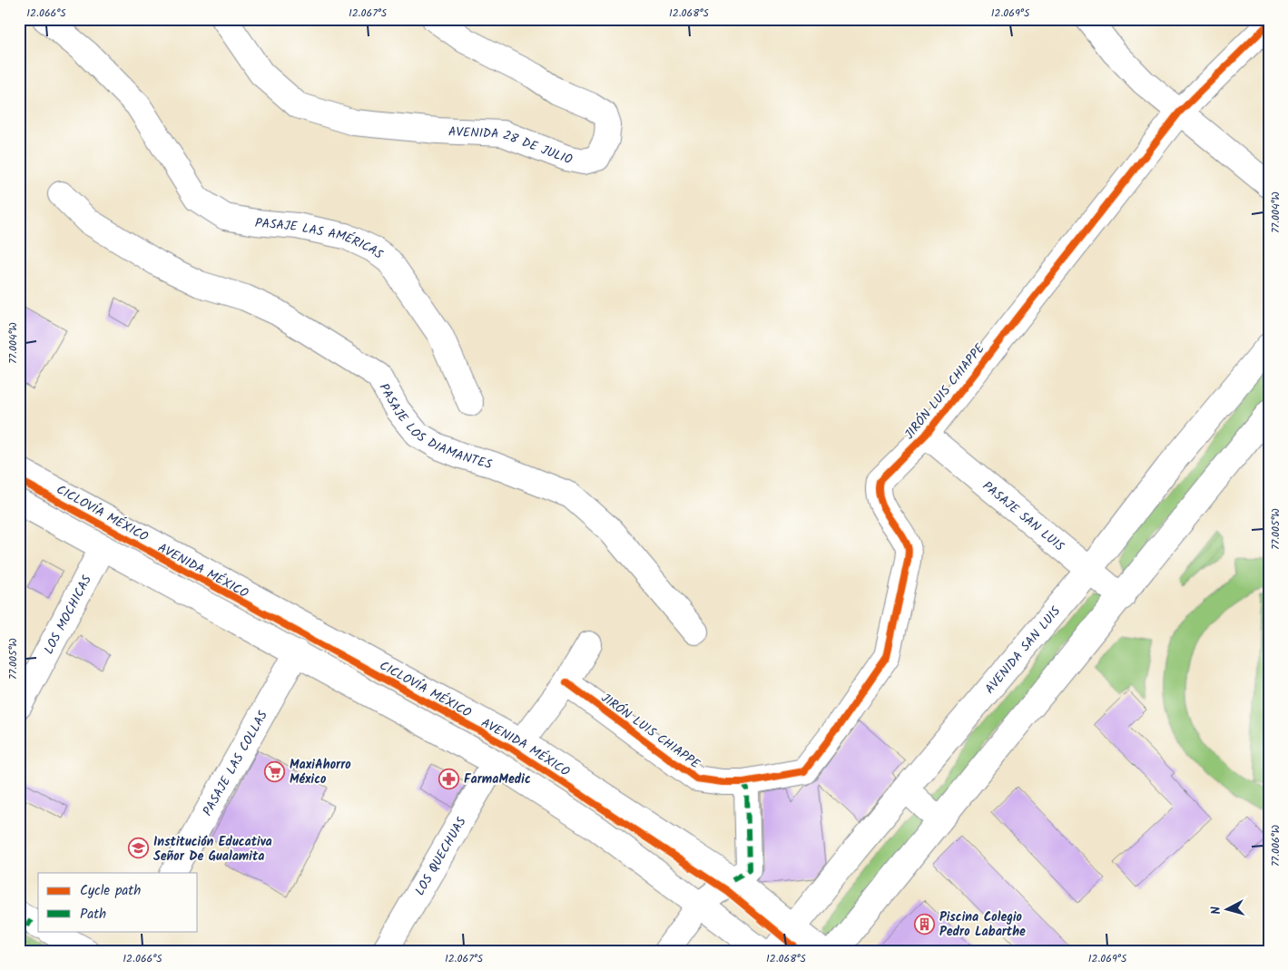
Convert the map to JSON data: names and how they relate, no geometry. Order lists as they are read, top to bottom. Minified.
{"streets":{"street":["AVENIDA 28 DE JULIO","PASAJE LAS AMÉRICAS","JIRÓN LUIS CHIAPPE","PASAJE LOS DIAMANTES","PASAJE SAN LUIS","AVENIDA MÉXICO","LOS MOCHICAS","AVENIDA SAN LUIS","PASAJE LAS COLLAS","LOS QUECHUAS"],"cycle path":["CICLOVÍA MÉXICO"]},"crossings":[["JIRÓN LUIS CHIAPPE","PASAJE SAN LUIS"],["PASAJE SAN LUIS","AVENIDA SAN LUIS"],["AVENIDA MÉXICO","AVENIDA SAN LUIS"]],"places":{"supermarket":["MaxiAhorro México"],"pharmacy":["FarmaMedic"],"school or university":["Institución Educativa Señor De Gualamita"],"building":["Piscina Colegio Pedro Labarthe"]},"legend":["Cycle path","Path"],"north":"left","coordinates":["12.066°S","12.067°S","12.068°S","12.069°S","77.004°W","77.005°W","77.006°W"]}
